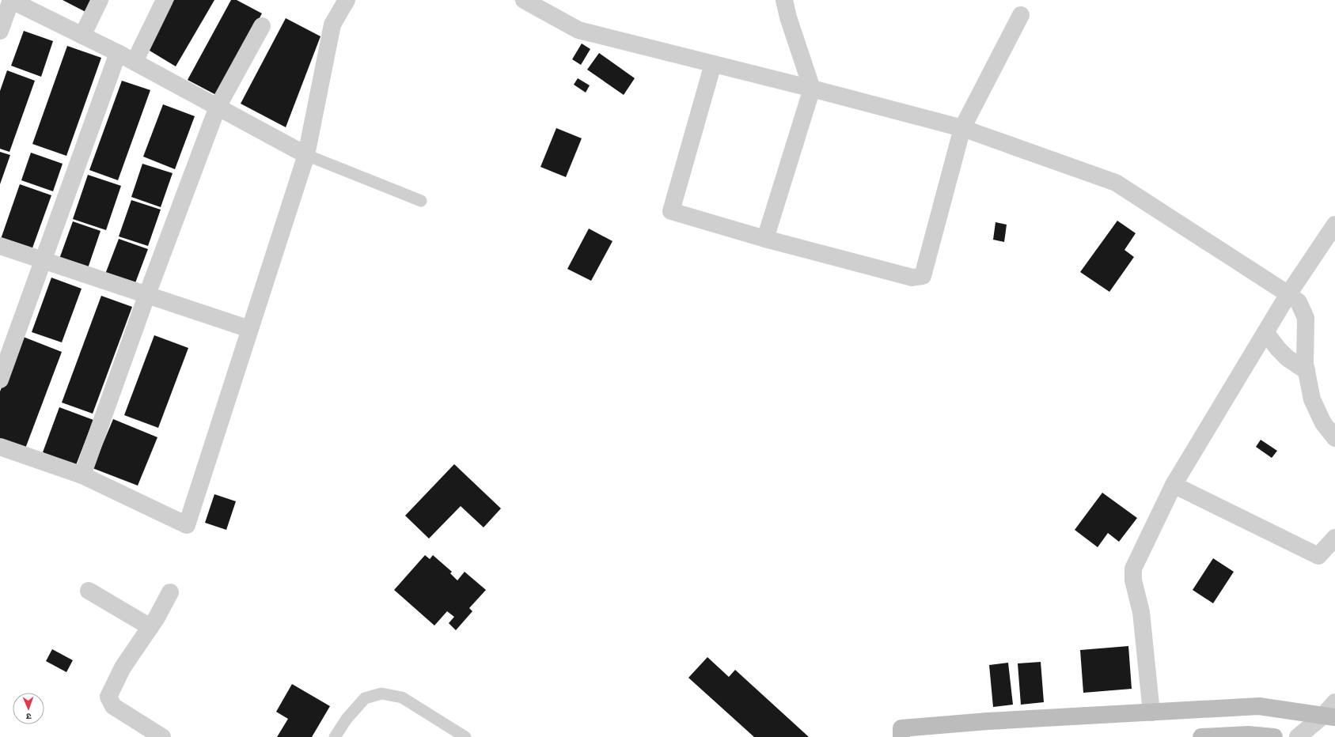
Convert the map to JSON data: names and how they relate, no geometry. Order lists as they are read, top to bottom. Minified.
{"north":"bottom"}
